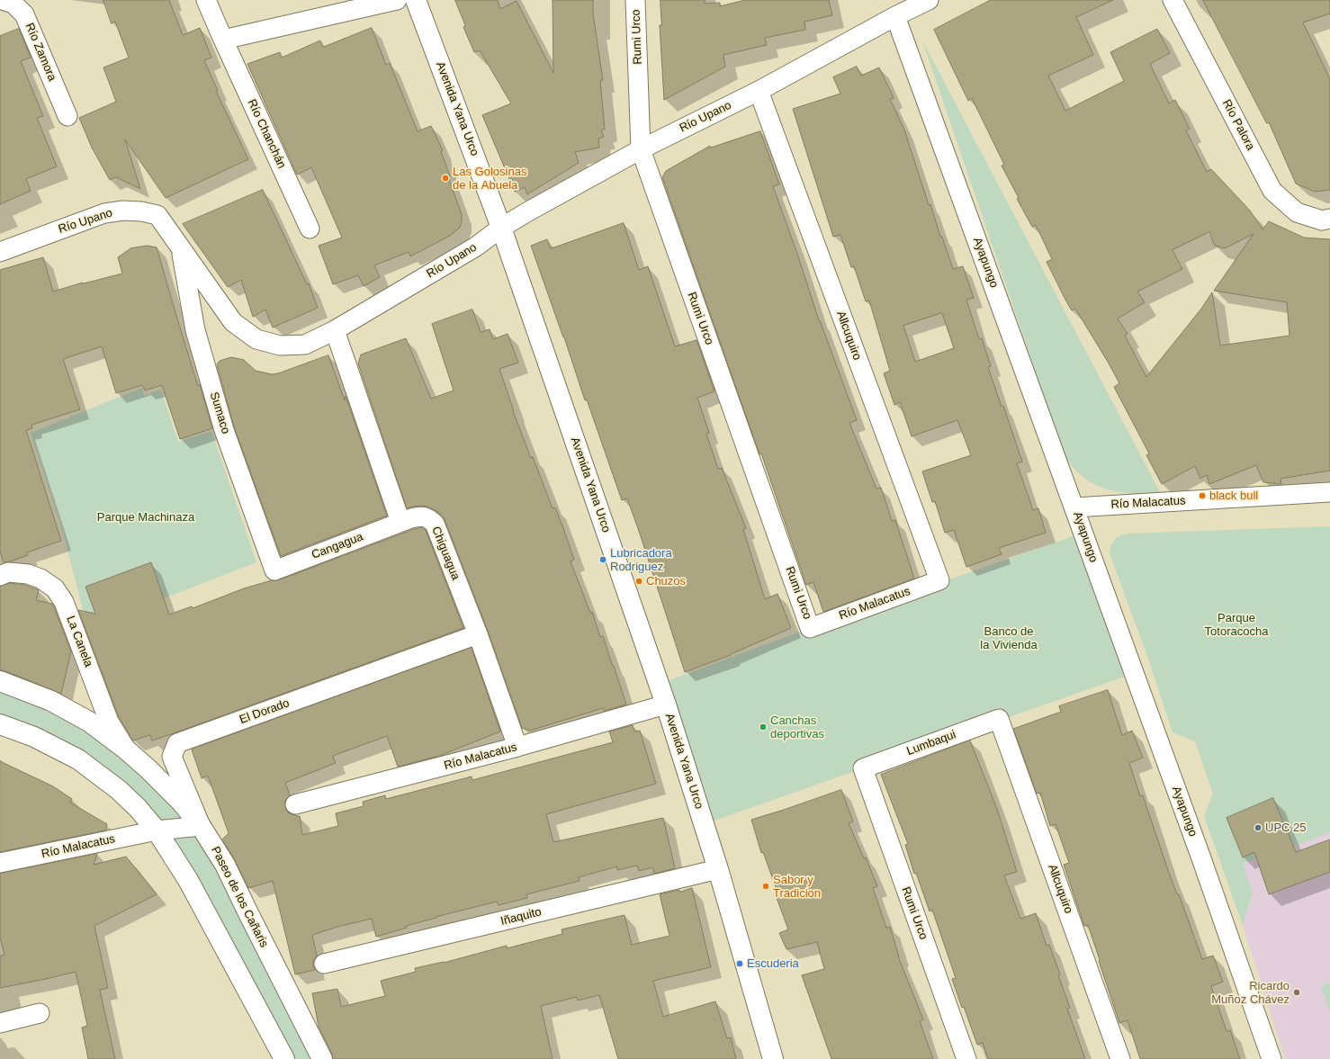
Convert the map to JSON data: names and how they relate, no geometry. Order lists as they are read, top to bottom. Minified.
{"streets":{"street":["Rumi Urco","Río Zamora","Avenida Yana Urco","Río Upano","Río Palora","Río Chanchán","Ayapungo","Allcuquiro","Sumaco","Río Malacatus","Cangagua","Chiguagua","La Canela","El Dorado","Lumbaqui","Paseo de los Cañaris","Iñaquito"]},"crossings":[["Rumi Urco","Río Upano"],["Rumi Urco","Río Malacatus"],["Rumi Urco","Lumbaqui"],["Avenida Yana Urco","Río Upano"],["Avenida Yana Urco","Río Malacatus"],["Avenida Yana Urco","Iñaquito"],["Río Upano","Ayapungo"],["Río Upano","Allcuquiro"],["Río Upano","Sumaco"],["Ayapungo","Río Malacatus"],["Allcuquiro","Río Malacatus"],["Allcuquiro","Lumbaqui"],["Sumaco","Cangagua"],["Río Malacatus","Chiguagua"],["Cangagua","Chiguagua"],["Chiguagua","El Dorado"],["La Canela","Paseo de los Cañaris"],["El Dorado","Paseo de los Cañaris"]],"parks":["Parque Machinaza","Parque Totoracocha","Banco de la Vivienda"],"places":["Las Golosinas de la Abuela","black bull","Lubricadora Rodriguez","Chuzos","Canchas deportivas","UPC 25","Sabor y Tradicion","Escuderia","Ricardo Muñoz Chávez"]}
